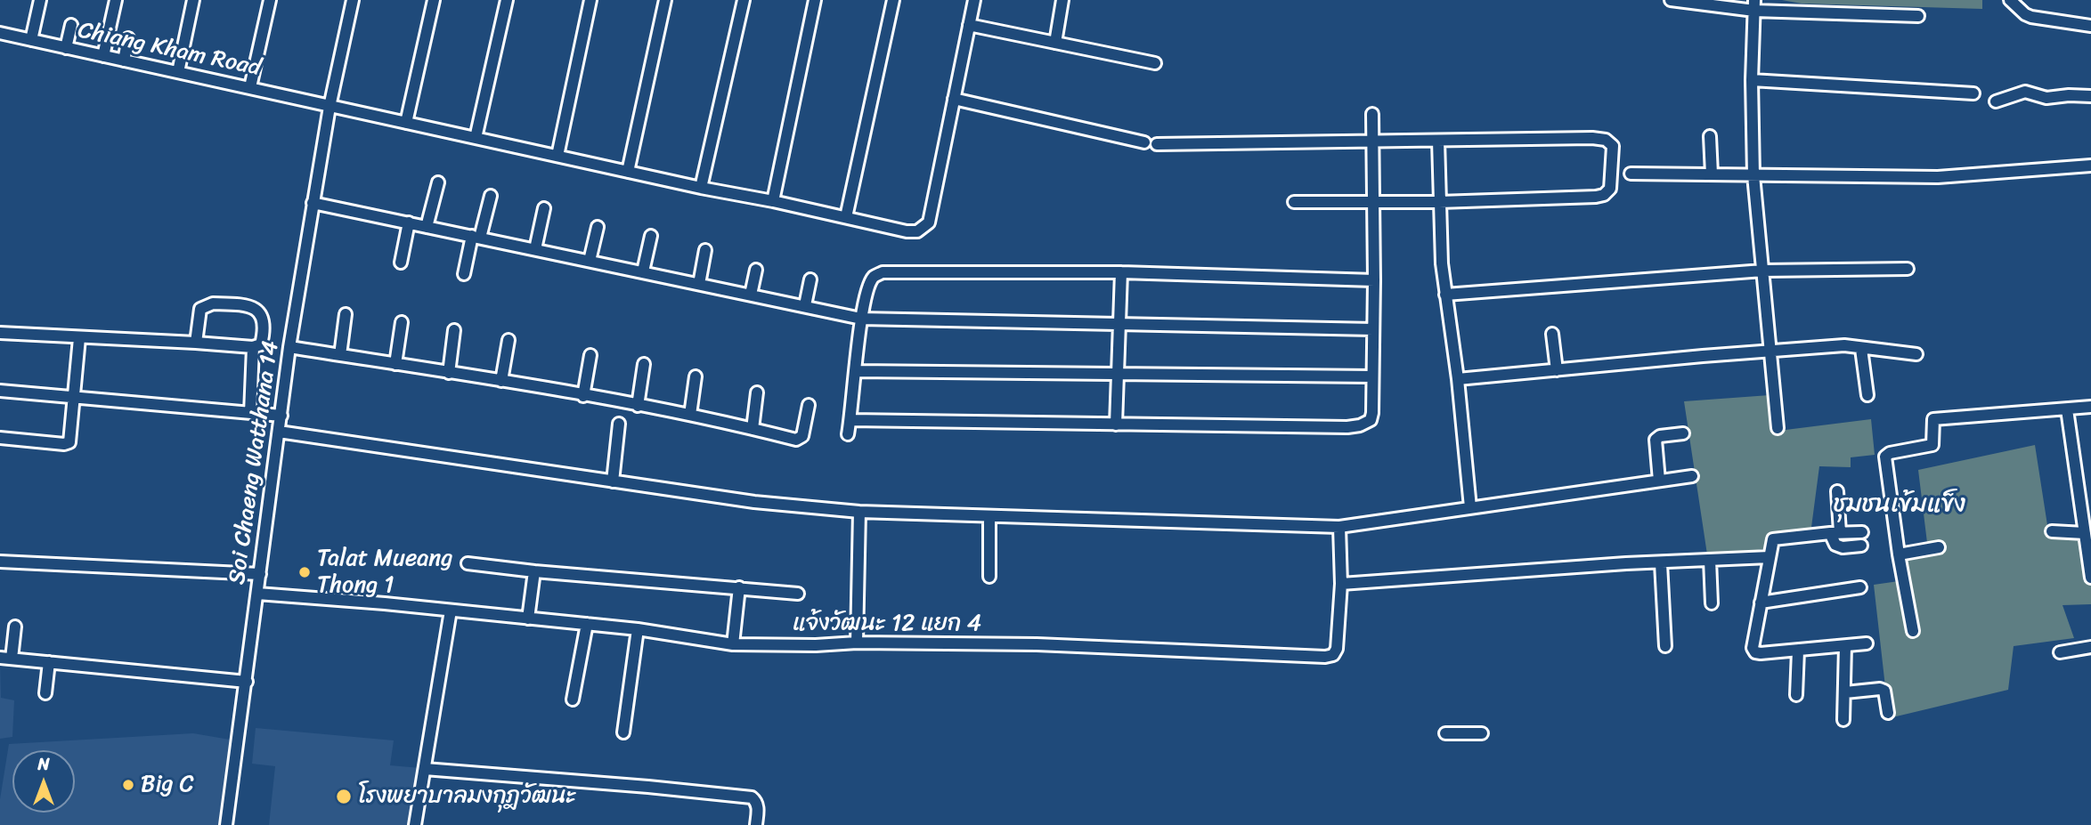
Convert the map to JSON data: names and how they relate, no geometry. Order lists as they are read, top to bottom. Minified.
{"streets":{"street":["Chiang Kham Road","Soi Chaeng Watthana 14","แจ้งวัฒนะ 12 แยก 4"]},"crossings":[["Chiang Kham Road","Soi Chaeng Watthana 14"],["Soi Chaeng Watthana 14","แจ้งวัฒนะ 12 แยก 4"]],"districts":["ชุมชนเข้มแข็ง"],"places":["Talat Mueang Thong 1","Big C","โรงพยาบาลมงกุฎวัฒนะ"],"north":"top"}
